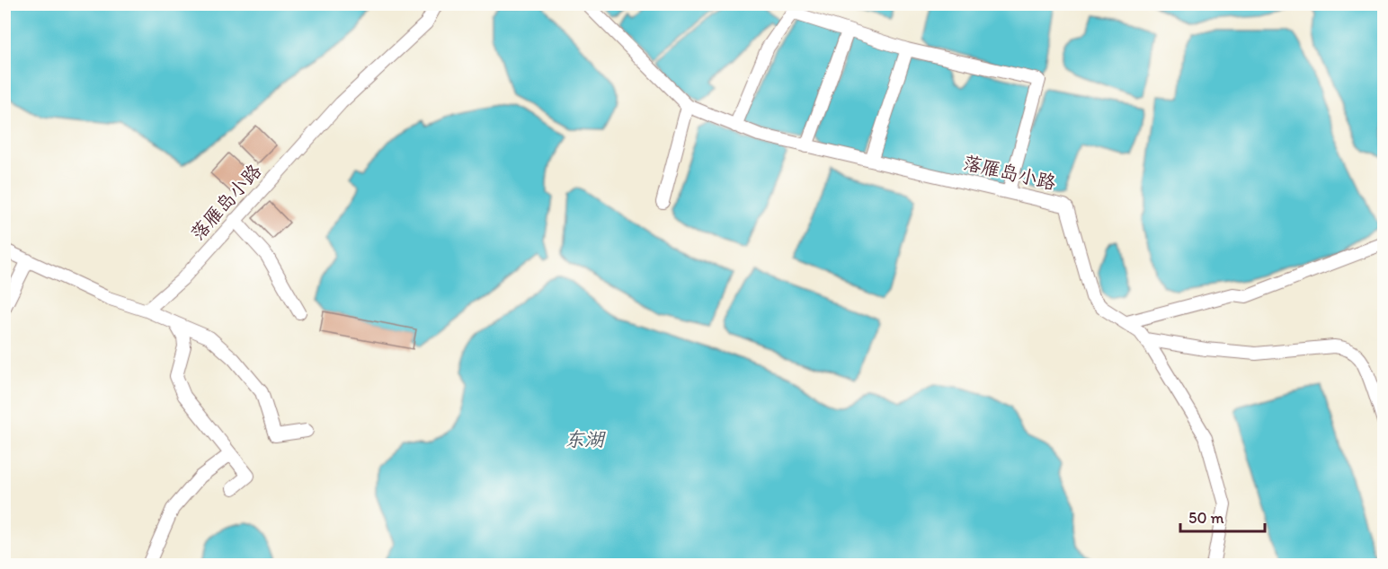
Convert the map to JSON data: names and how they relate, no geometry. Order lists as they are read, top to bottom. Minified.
{"streets":{"street":["落雁岛小路"]},"water":["东湖"],"scale_bar":"50 m"}
